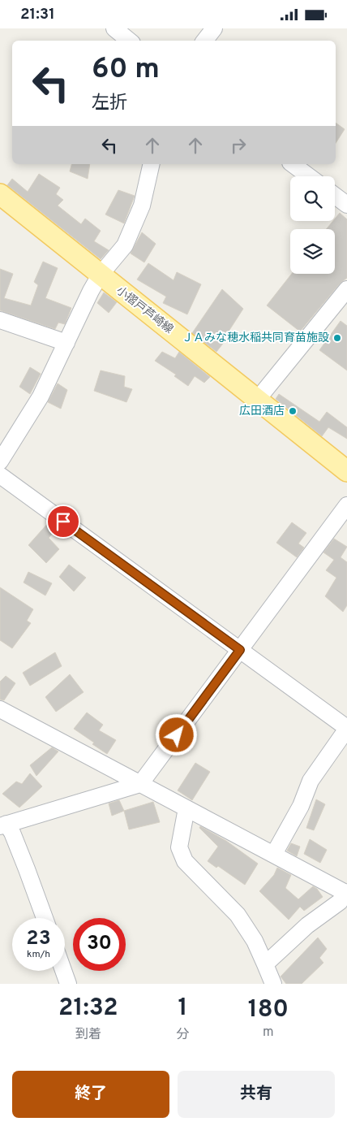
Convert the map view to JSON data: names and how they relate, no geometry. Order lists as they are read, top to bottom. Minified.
{"streets":{"main road":["小摺戸芦崎線"]},"places":["ＪＡみな穂水稲共同育苗施設","広田酒店"],"page":{"status":"21:31","turn":["60 m","左折"],"speed":"23 km/h","limit":"30","eta":["21:32","到着","1","分","180","m"],"buttons":["終了","共有"]}}
